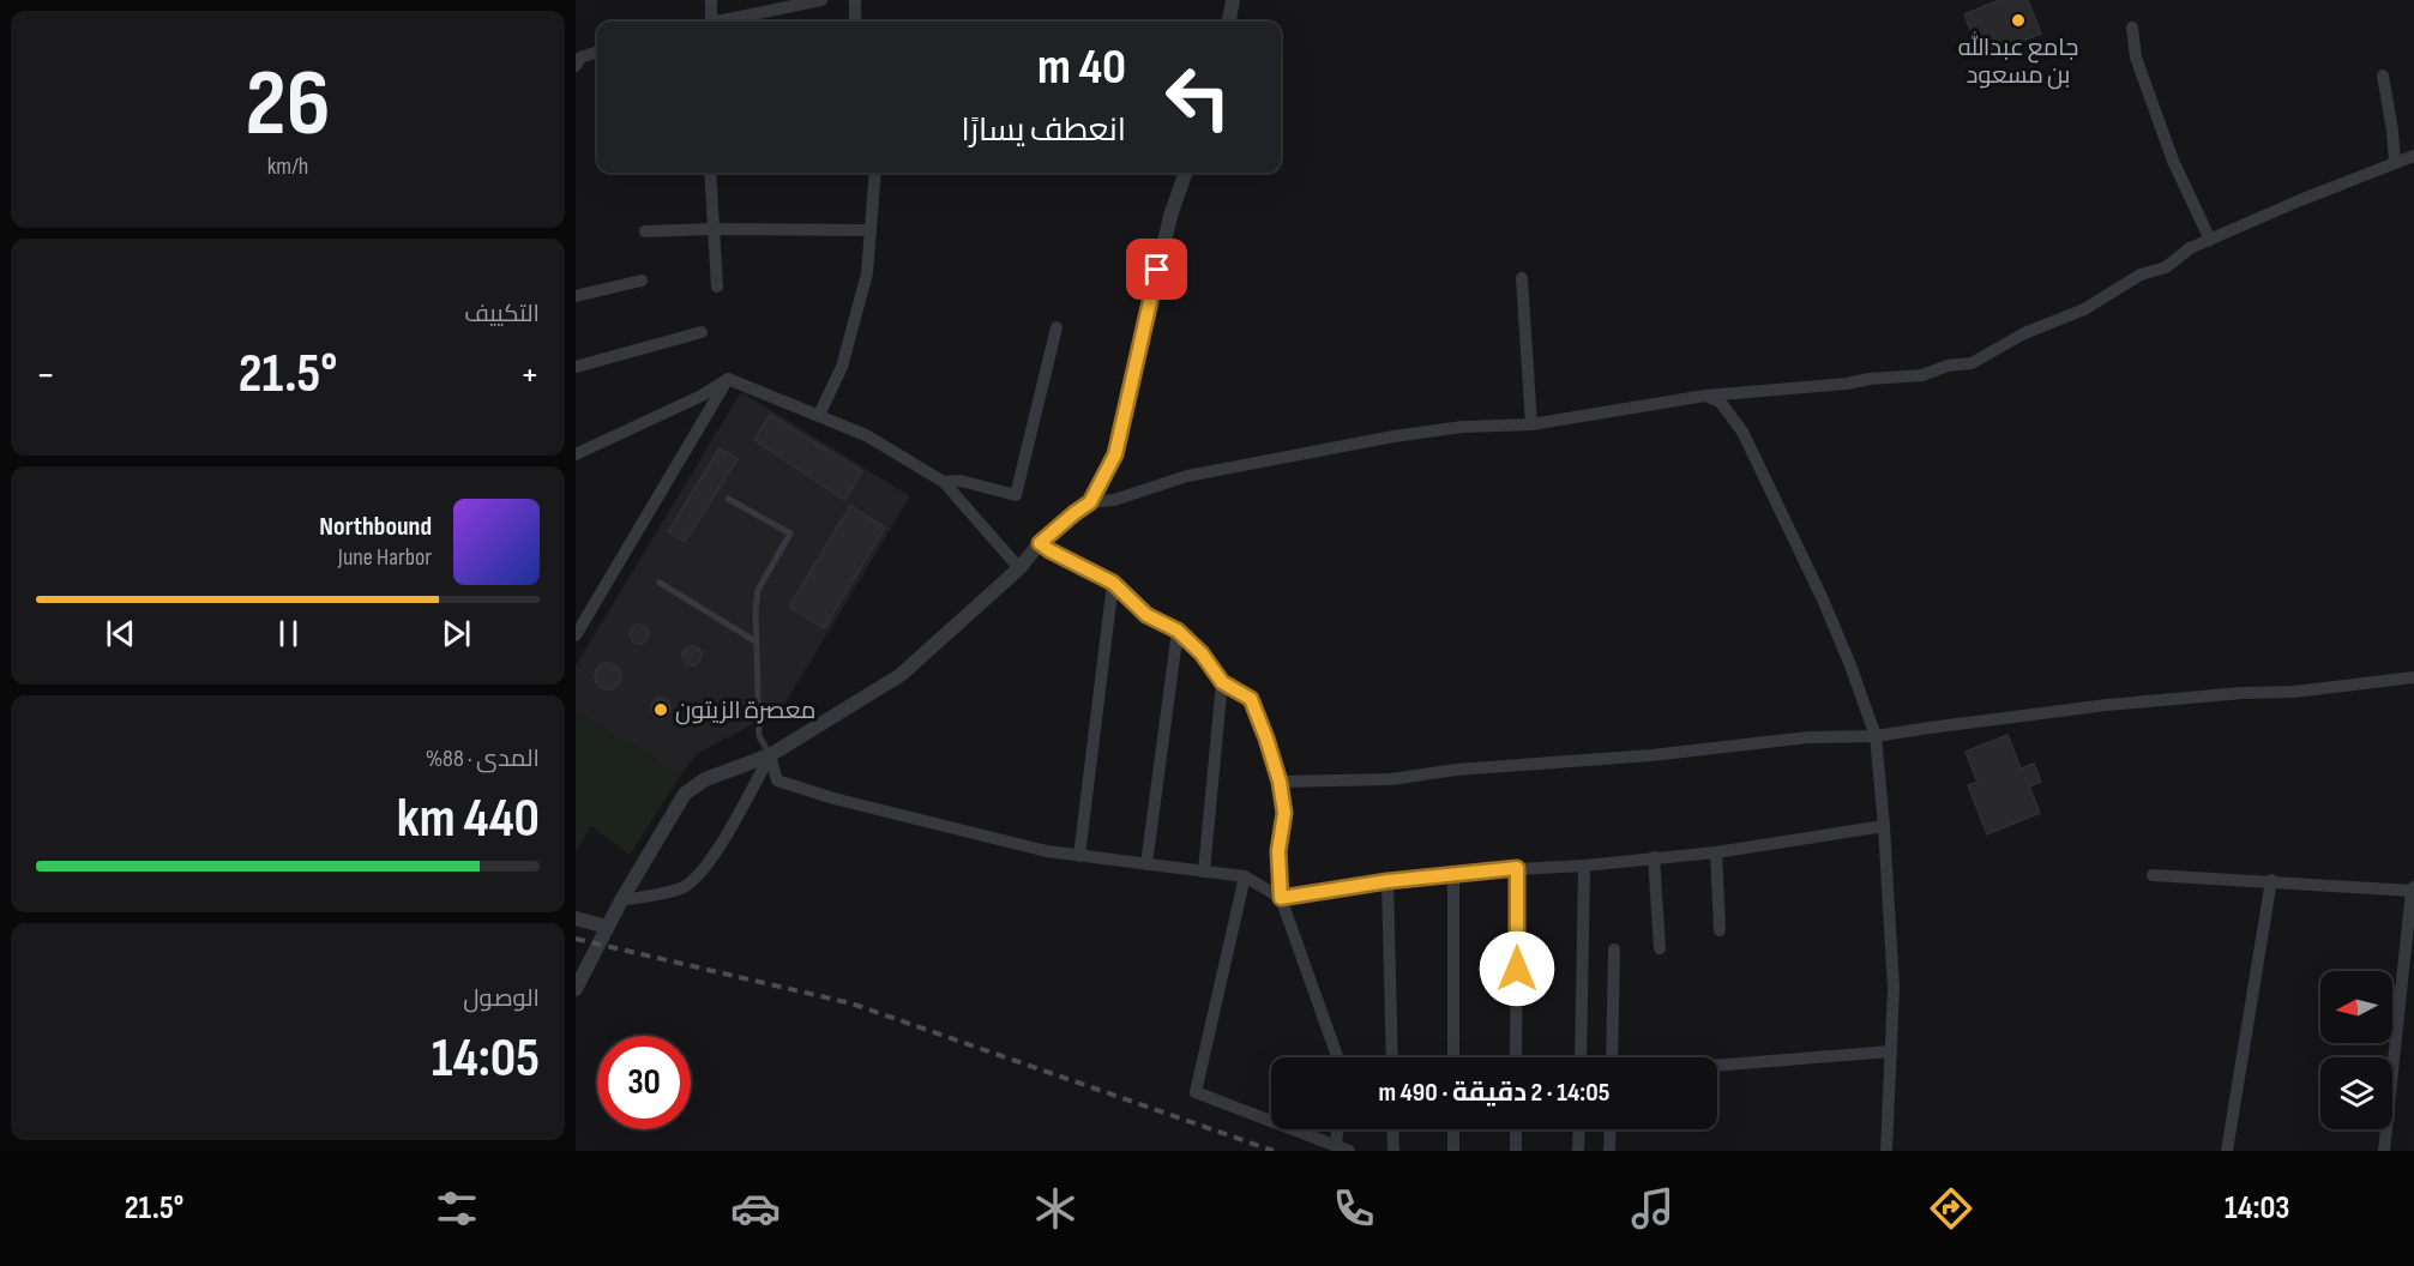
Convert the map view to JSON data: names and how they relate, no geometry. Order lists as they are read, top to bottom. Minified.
{"places":["جامع عبدالله بن مسعود","معصرة الزيتون"],"north":"left","page":{"tile":[["26","km/h"],"التكييف",["المدى · 88%","440 km"],["الوصول","14:05"]],"turn":["40 m","انعطف يسارًا"],"heat":["−","21.5°","+"],"song":["Northbound","June Harbor"],"limit":"30","trip":"14:05 · 2 دقيقة · 490 m","tabs":["14:03","21.5°"]}}
